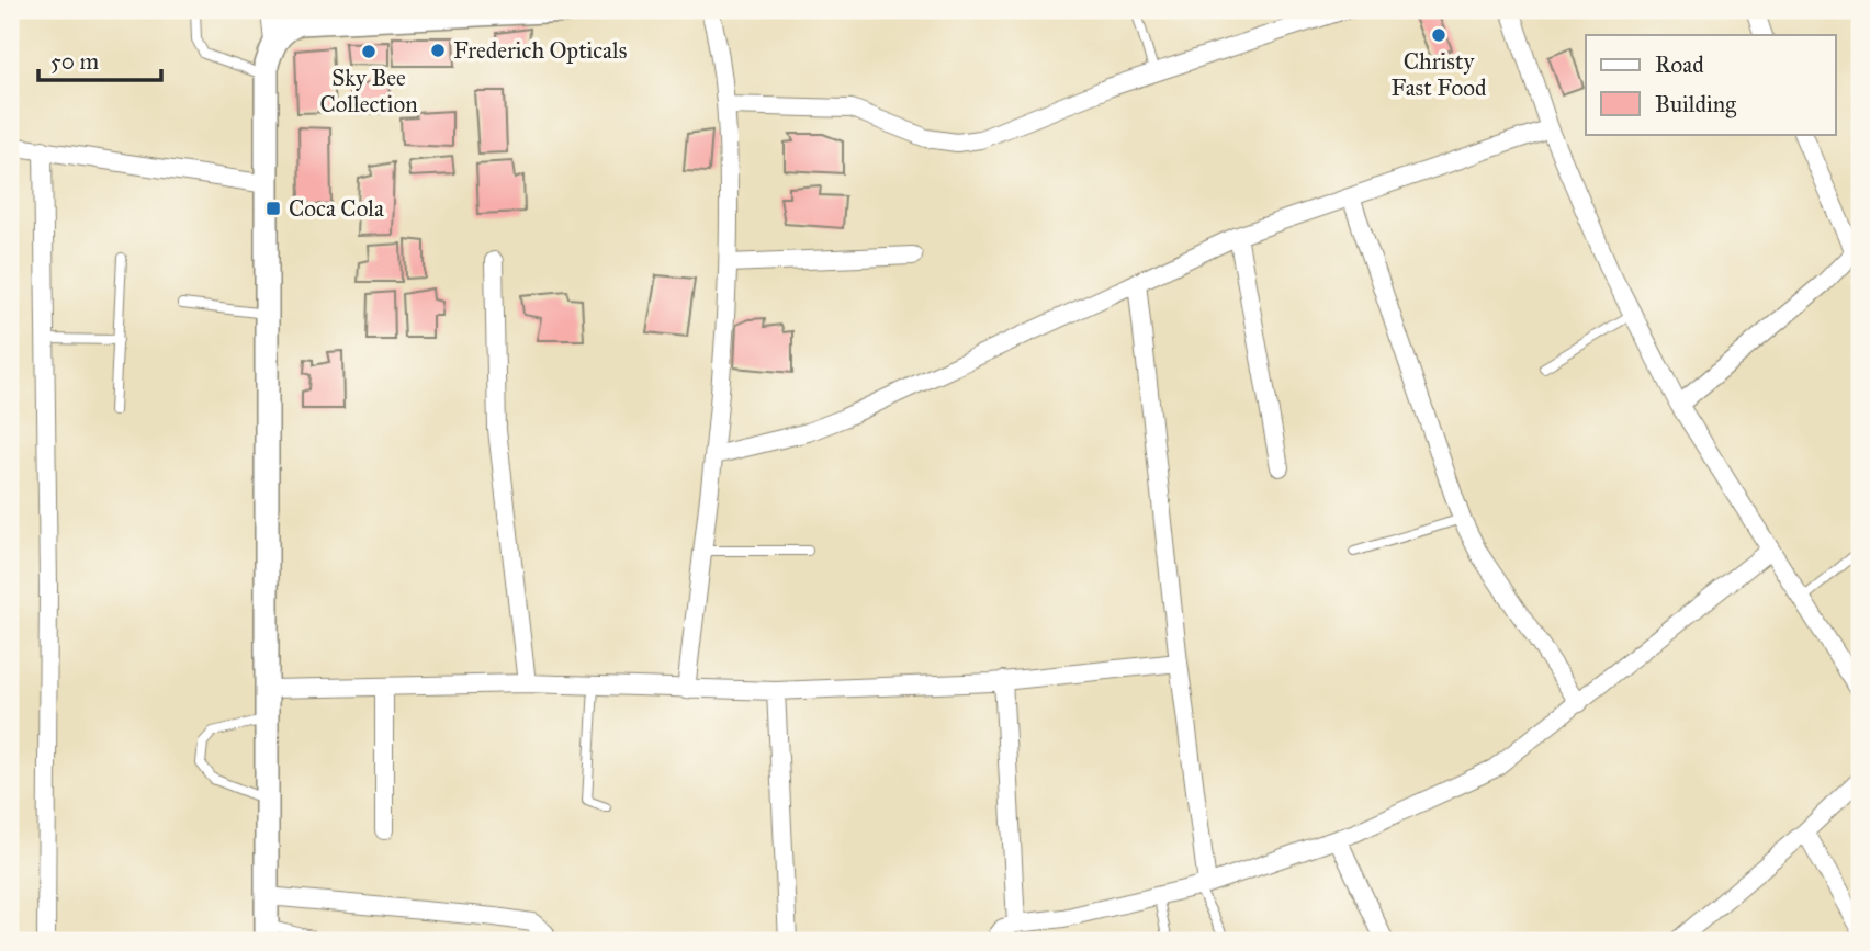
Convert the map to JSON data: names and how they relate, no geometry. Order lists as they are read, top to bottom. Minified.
{"places":{"other":["Christy Fast Food","Frederich Opticals","Sky Bee Collection"],"transit":["Coca Cola"]},"legend":["Road","Building"],"scale_bar":"50 m"}
